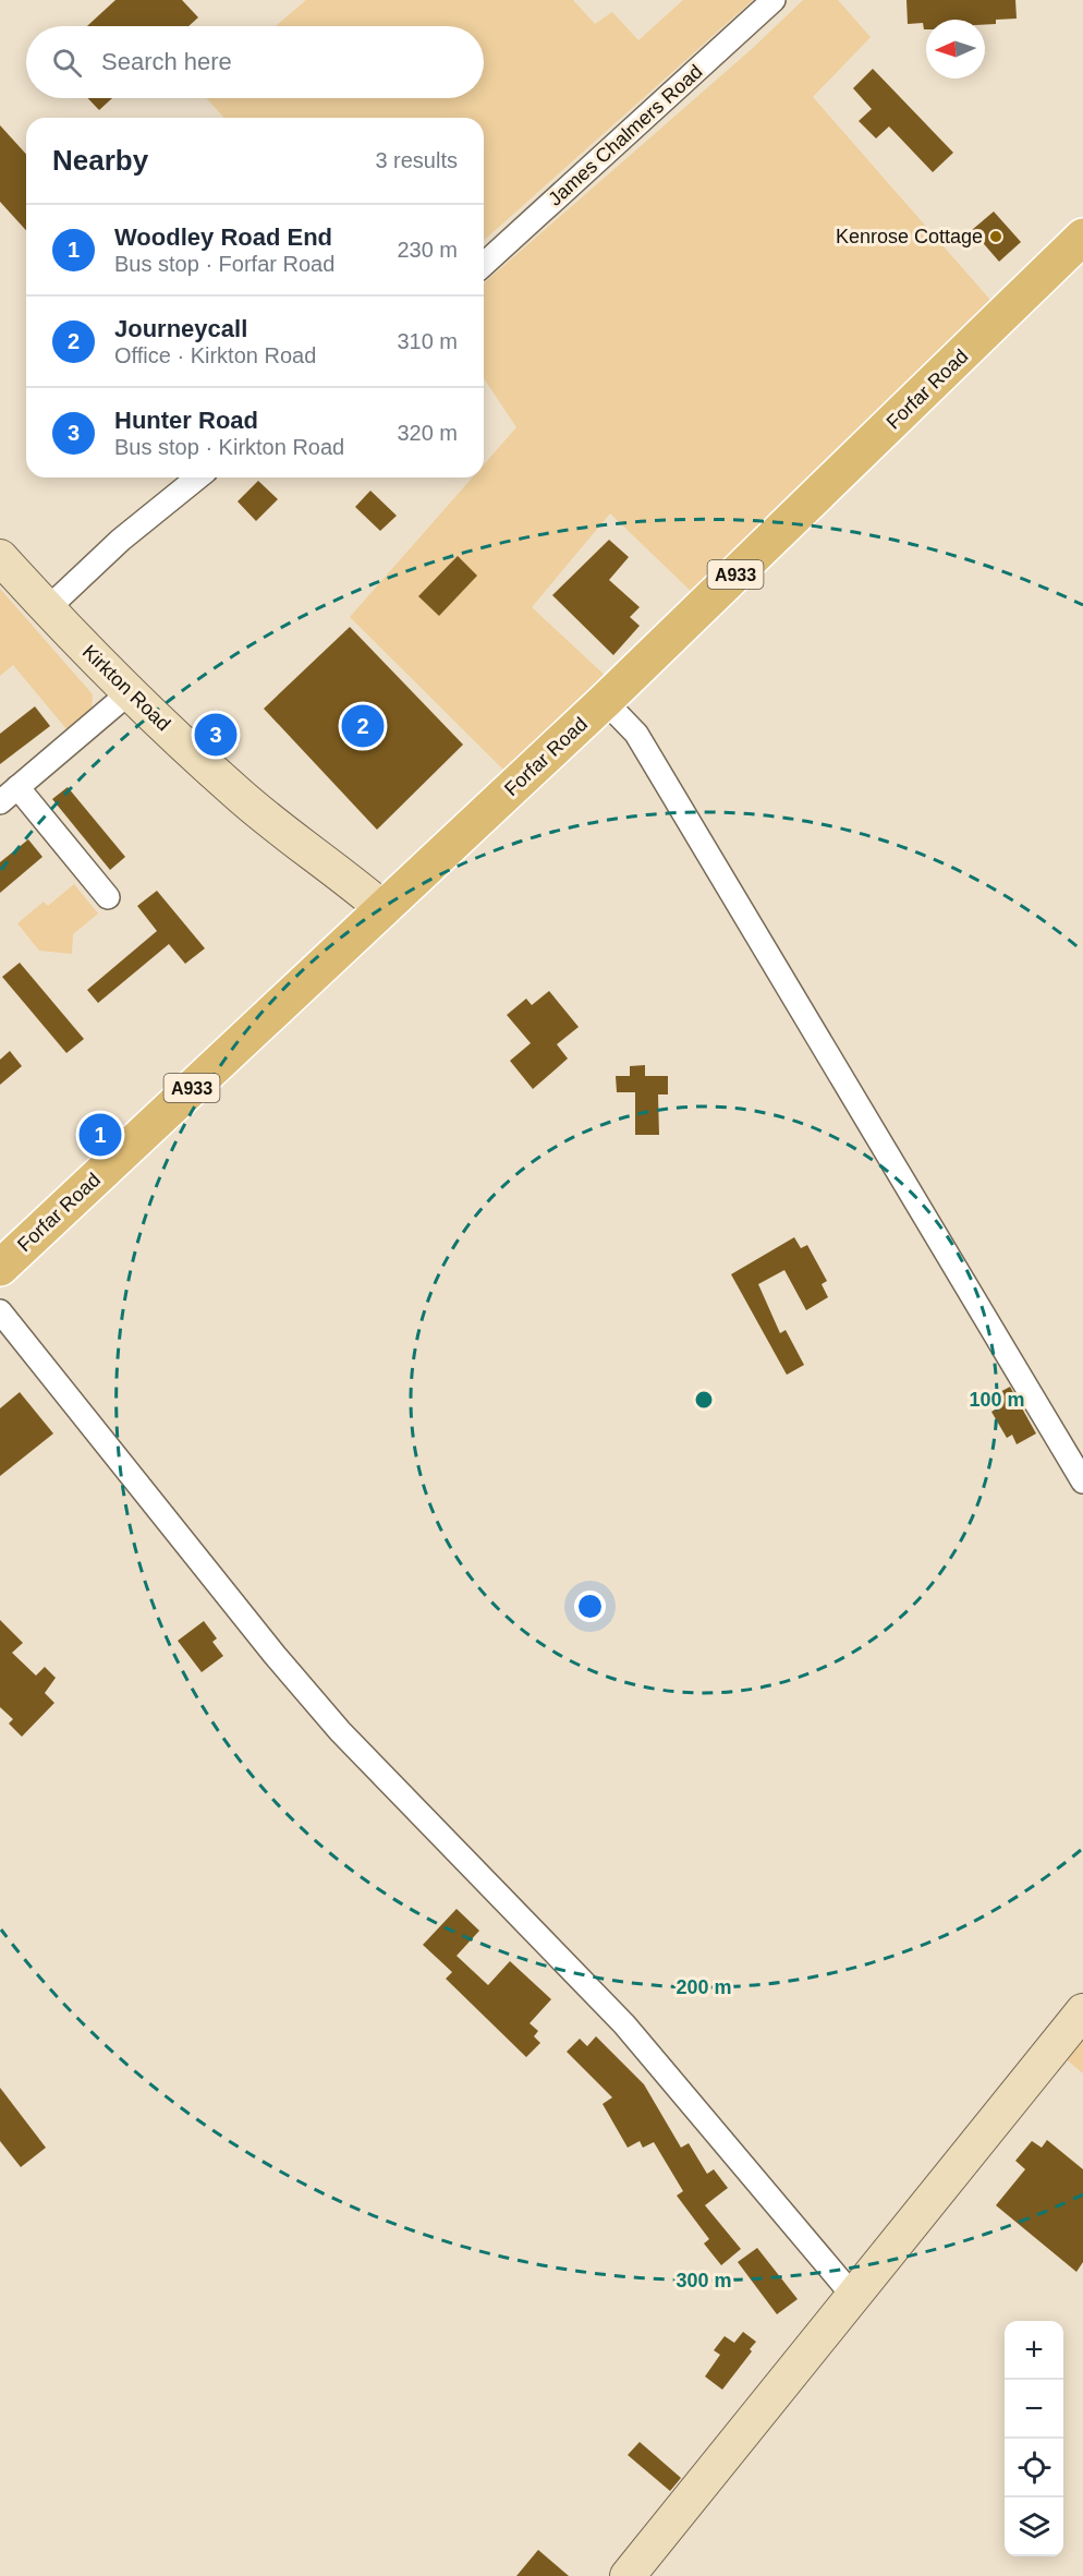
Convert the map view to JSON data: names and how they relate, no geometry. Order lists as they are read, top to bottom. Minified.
{"streets":{"main road":["Forfar Road","A933"],"street":["James Chalmers Road","Kirkton Road"]},"crossings":[["Forfar Road","Kirkton Road"]],"places":["Kenrose Cottage"],"north":"left","page":{"search":"Search here","heading":["Nearby","3 results"],"list":[{"mark":"1","name":"Woodley Road End","note":"Bus stop · Forfar Road","value":"230 m"},{"mark":"2","name":"Journeycall","note":"Office · Kirkton Road","value":"310 m"},{"mark":"3","name":"Hunter Road","note":"Bus stop · Kirkton Road","value":"320 m"}],"pins":["2","3","1"],"map_buttons":["+","−"]},"rings":["100 m","200 m","300 m"]}
